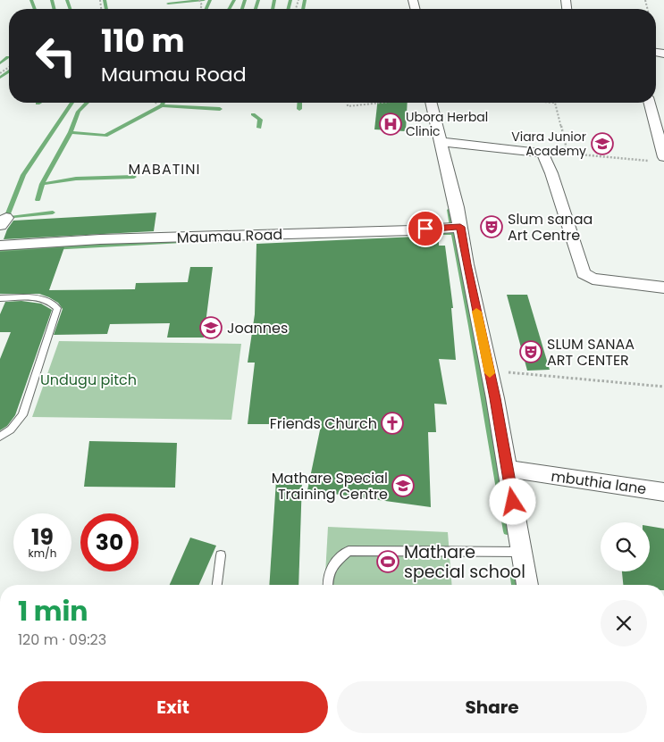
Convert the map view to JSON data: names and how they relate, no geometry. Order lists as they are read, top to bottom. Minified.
{"streets":{"street":["Maumau Road","mbuthia lane"]},"districts":["MABATINI"],"parks":["Undugu pitch"],"places":{"hospital":["Ubora Herbal Clinic"],"school or university":["Viara Junior Academy","Joannes","Mathare Special Training Centre"],"theatre":["Slum sanaa Art Centre","SLUM SANAA ART CENTER"],"church":["Friends Church"],"sports":["Mathare special school"]},"page":{"turn":["110 m","Maumau Road"],"speed":"19 km/h","limit":"30","heading":["1 min","120 m · 09:23"],"buttons":["Exit","Share"]}}
